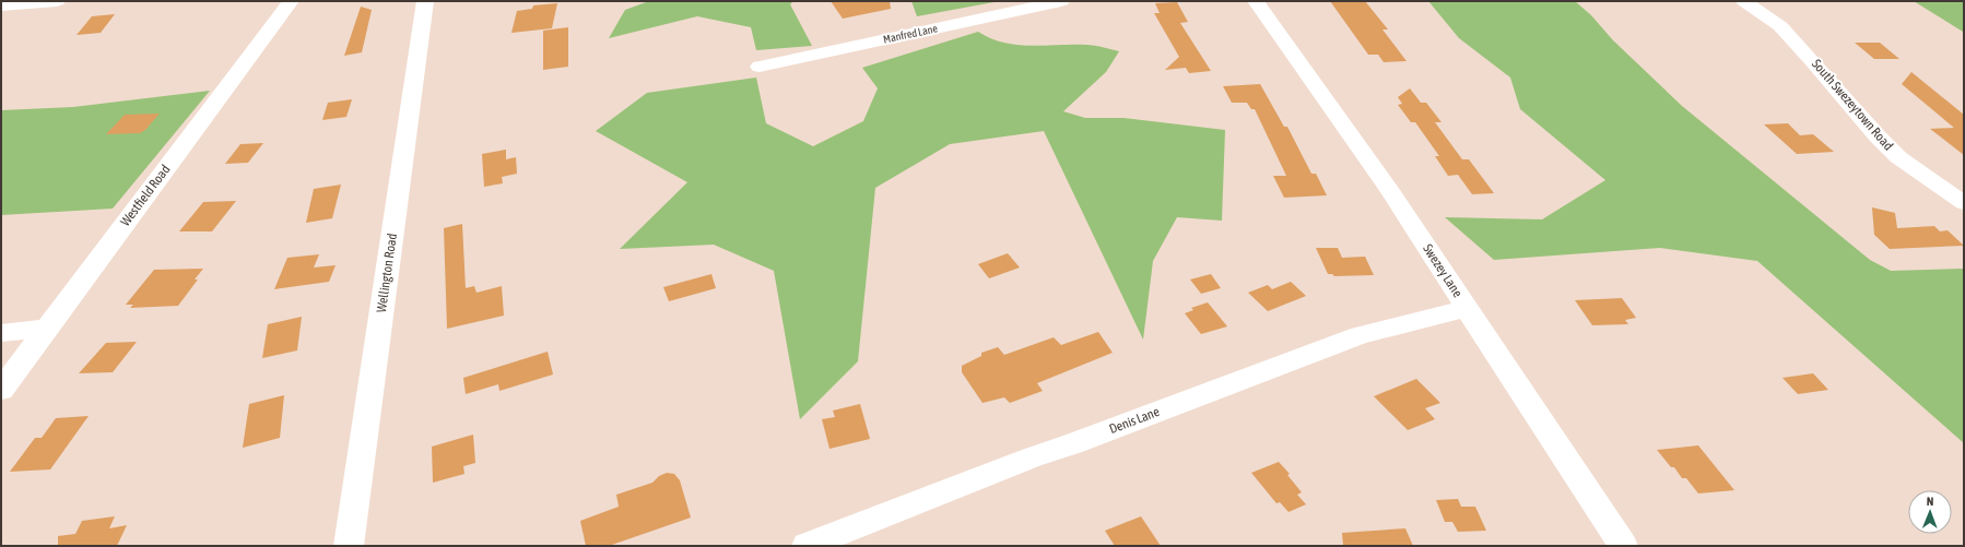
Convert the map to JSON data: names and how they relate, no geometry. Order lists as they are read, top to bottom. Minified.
{"streets":{"street":["Manfred Lane","South Swezeytown Road","Westfield Road","Swezey Lane","Wellington Road","Denis Lane"]},"crossings":[["Swezey Lane","Denis Lane"]],"north":"top"}
